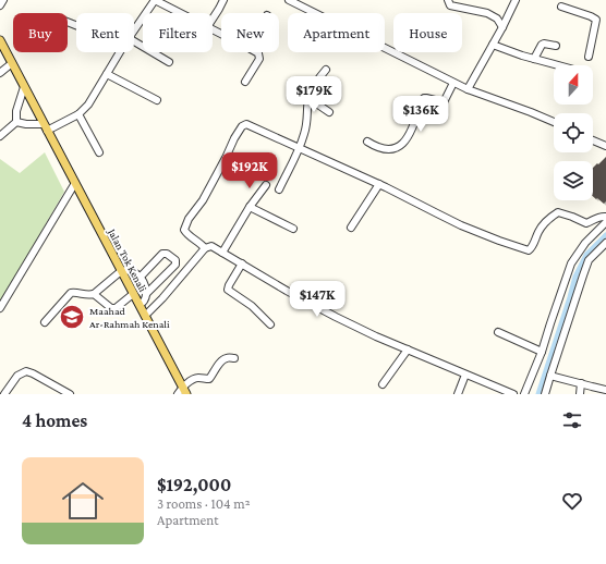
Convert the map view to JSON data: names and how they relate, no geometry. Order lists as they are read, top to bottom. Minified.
{"streets":{"main road":["Jalan Tok Kenali"]},"places":{"school or university":["Maahad Ar-Rahmah Kenali"]},"north":"top","page":{"chip":["Buy","Rent","Filters","New","Apartment","House"],"price":["$179K","$136K","$192K","$147K"],"heading":"4 homes","list":[{"name":"$192,000","note":"3 rooms · 104 m² · Apartment"}]}}
